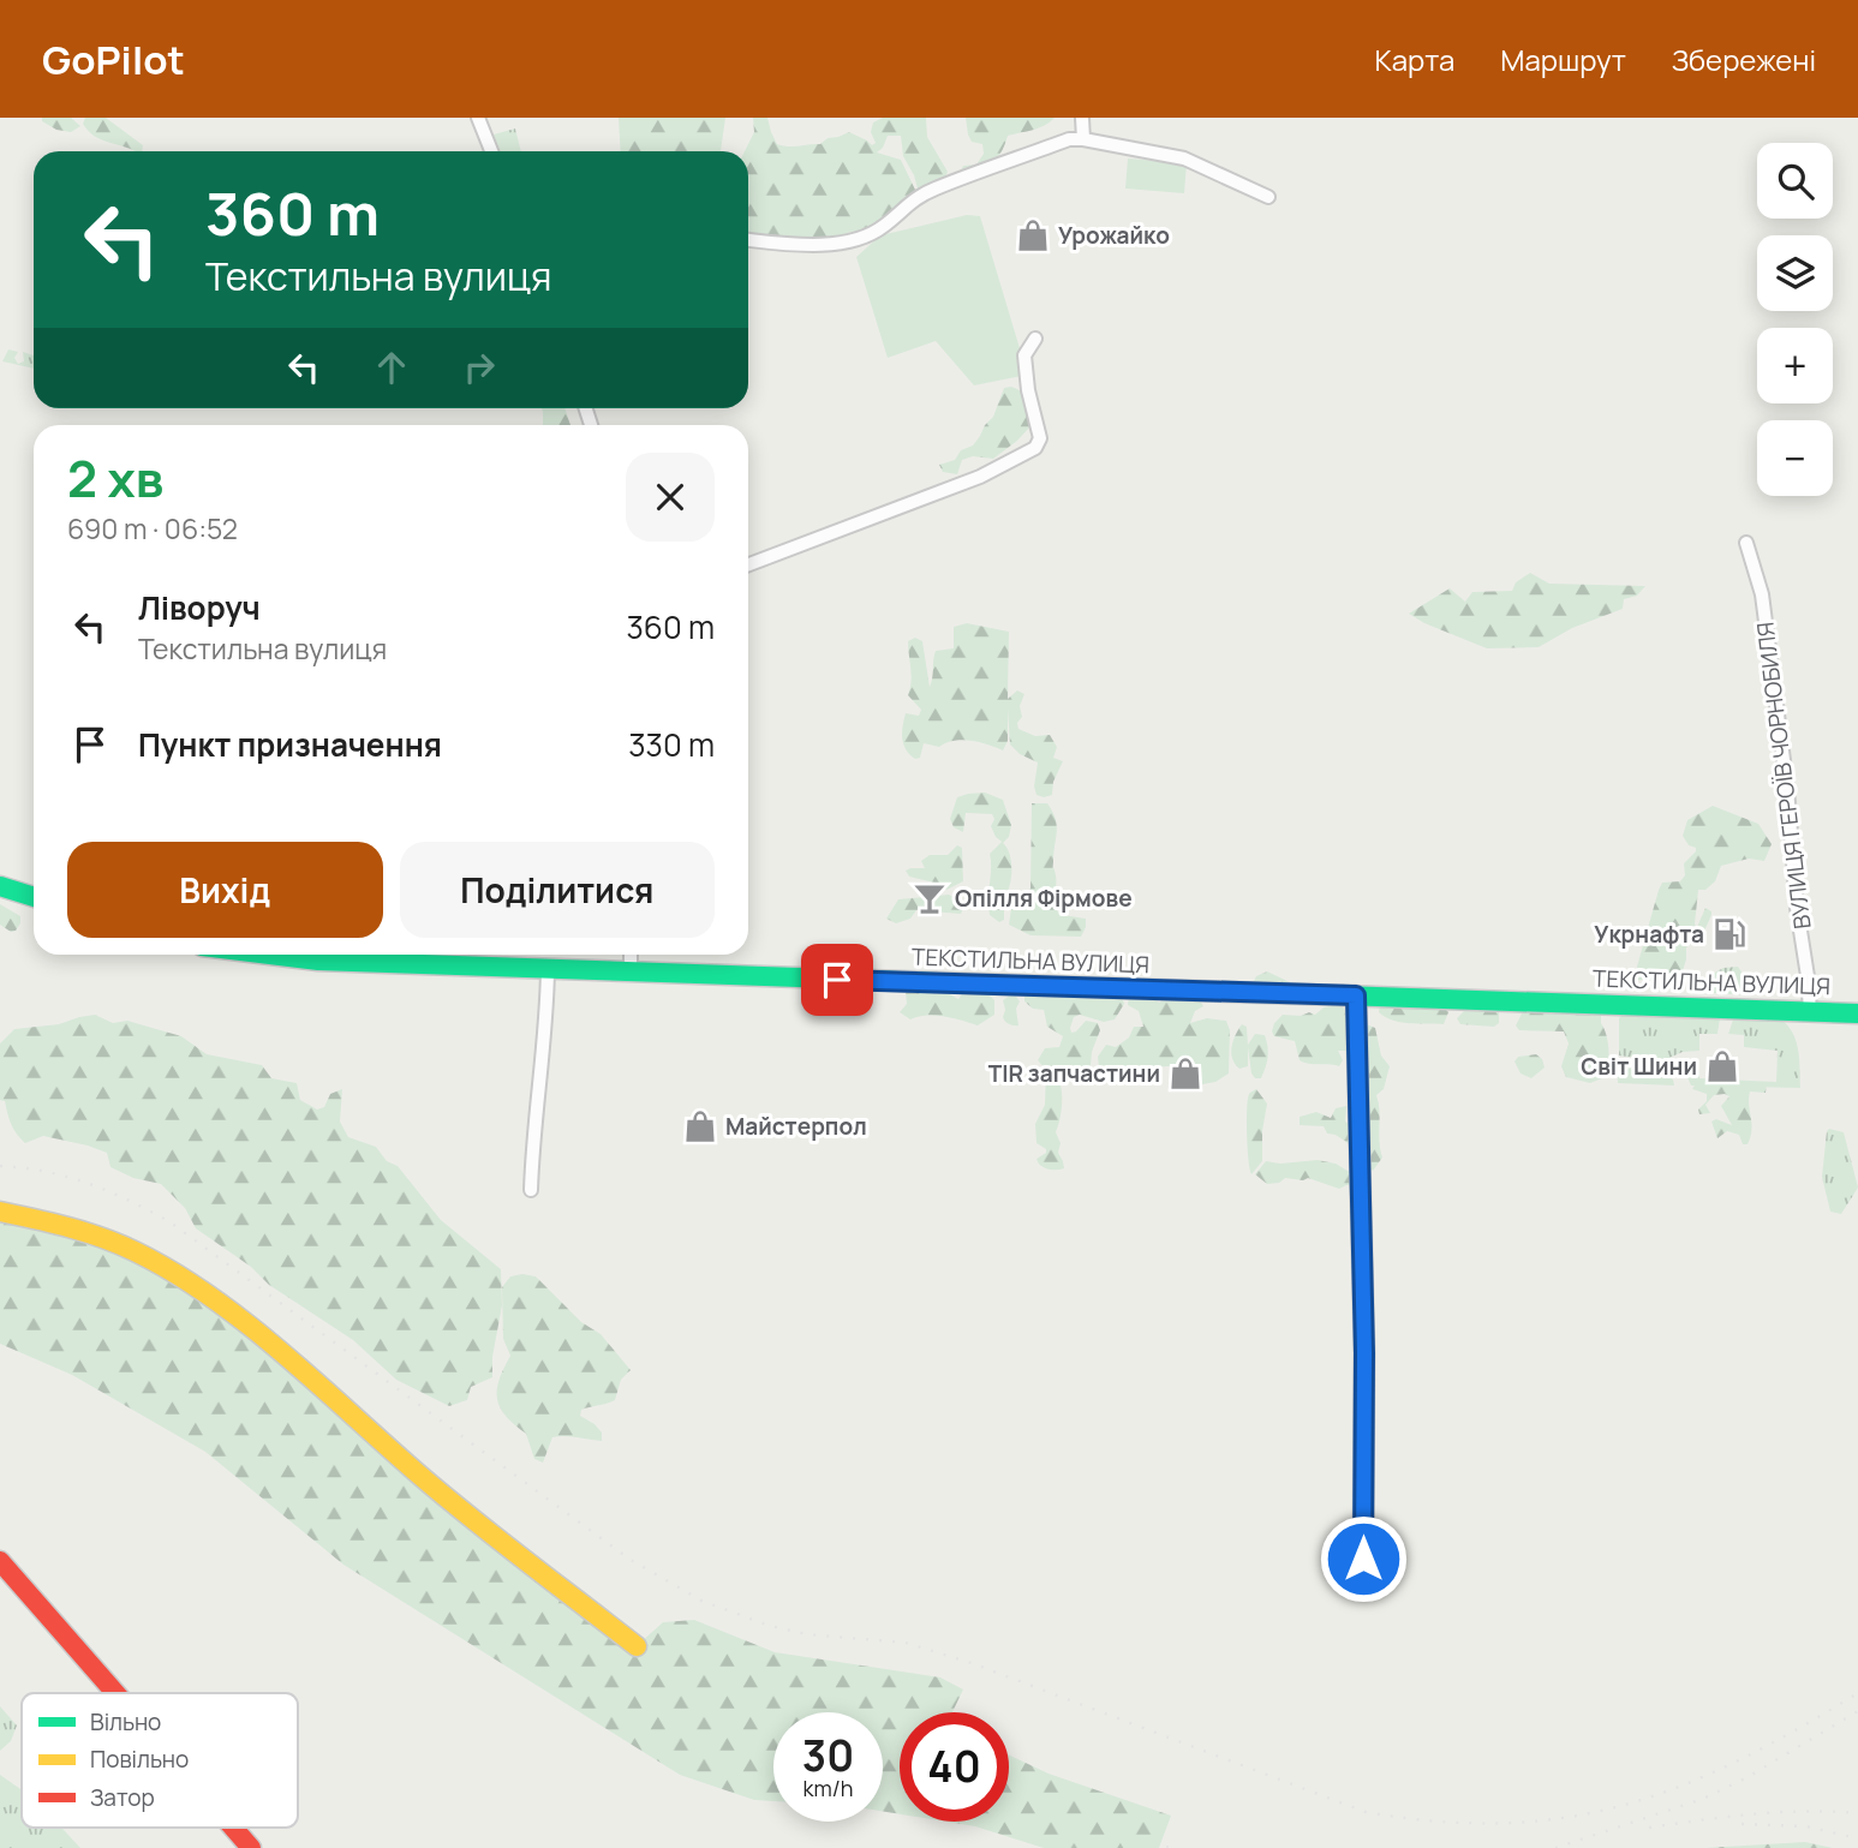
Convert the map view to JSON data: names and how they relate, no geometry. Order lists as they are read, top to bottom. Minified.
{"streets":{"street":["ВУЛИЦЯ ГЕРОЇВ ЧОРНОБИЛЯ","ТЕКСТИЛЬНА ВУЛИЦЯ"]},"crossings":[["ВУЛИЦЯ ГЕРОЇВ ЧОРНОБИЛЯ","ТЕКСТИЛЬНА ВУЛИЦЯ"]],"places":{"shop":["Урожайко","Світ Шини","TIR запчастини","Майстерпол"],"bar":["Опілля Фірмове"],"fuel station":["Укрнафта"]},"legend":["Вільно","Повільно","Затор"],"page":{"header":"GoPilot","nav":["Карта","Маршрут","Збережені"],"map_buttons":["+","−"],"turn":["360 m","Текстильна вулиця"],"heading":["2 хв","690 m · 06:52"],"list":[{"name":"Ліворуч","note":"Текстильна вулиця","value":"360 m"},{"name":"Пункт призначення","value":"330 m"}],"buttons":["Вихід","Поділитися"],"speed":"30 km/h","limit":"40"}}
